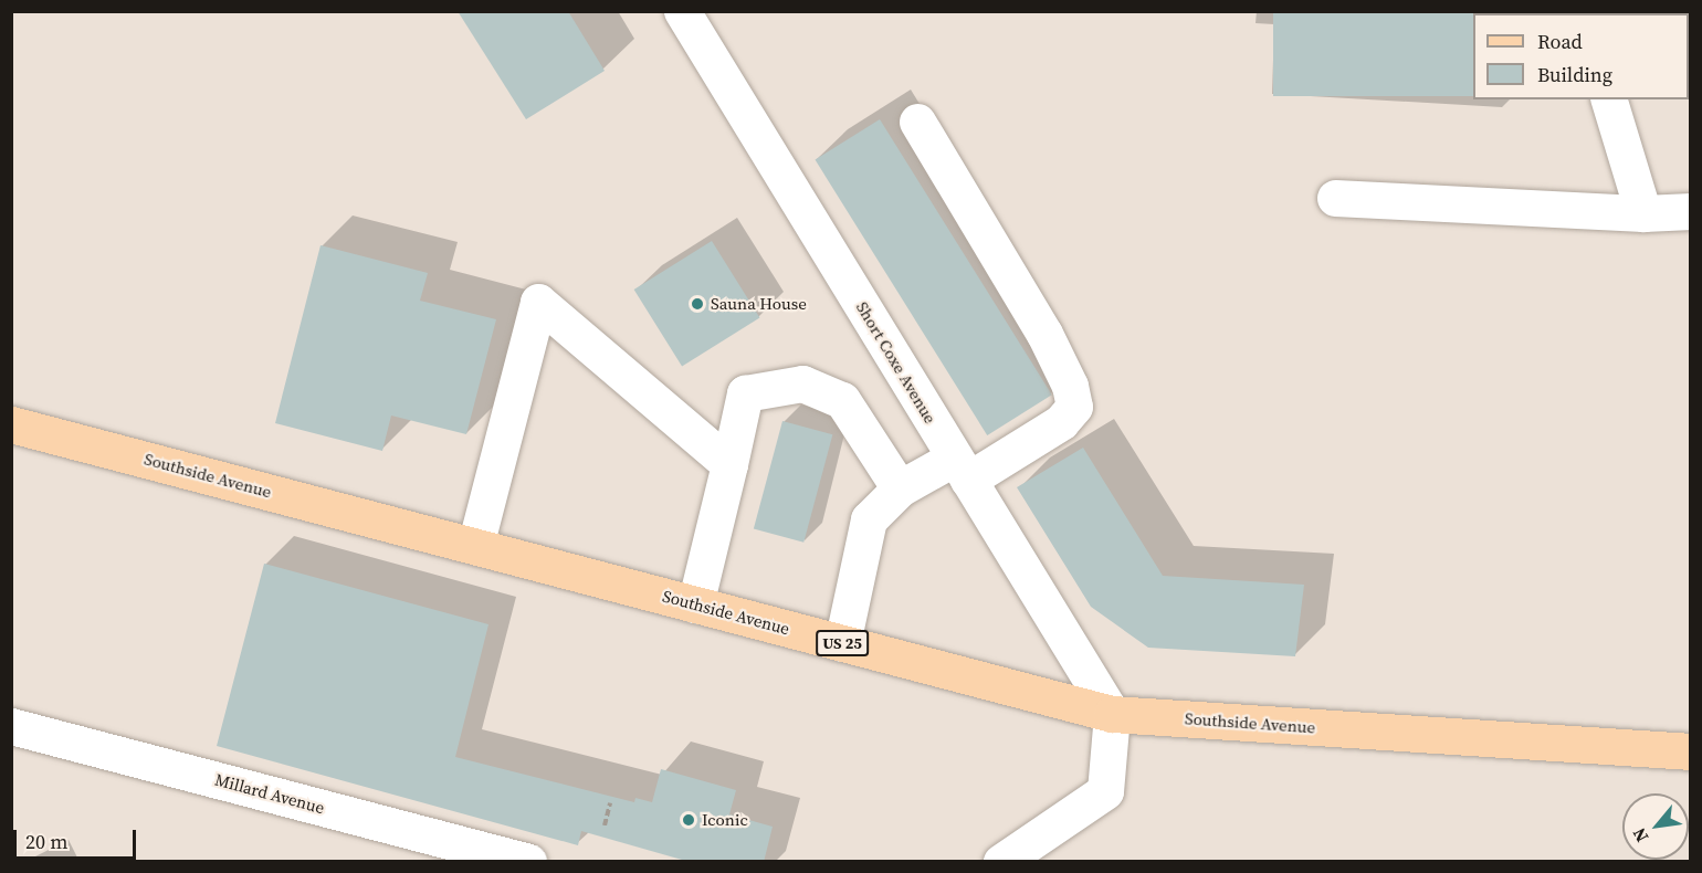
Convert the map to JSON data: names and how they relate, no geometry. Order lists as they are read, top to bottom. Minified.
{"streets":{"main road":["Southside Avenue","US 25"],"street":["Short Coxe Avenue","Millard Avenue"]},"crossings":[["Short Coxe Avenue","Southside Avenue"]],"places":["Sauna House","Iconic"],"legend":["Road","Building"],"scale_bar":"20 m","north":"bottom left"}
